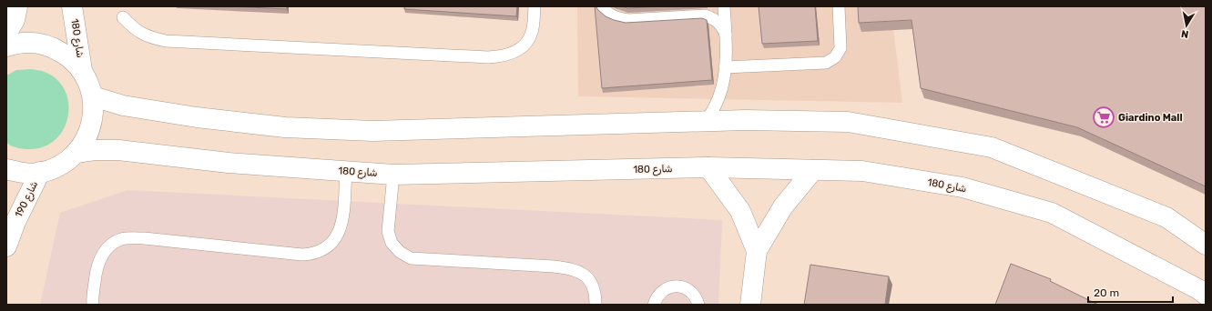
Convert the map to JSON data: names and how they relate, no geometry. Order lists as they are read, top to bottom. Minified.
{"streets":{"street":["شارع 180","شارع 190"]},"places":{"supermarket":["Giardino Mall"]},"scale_bar":"20 m","north":"bottom"}
